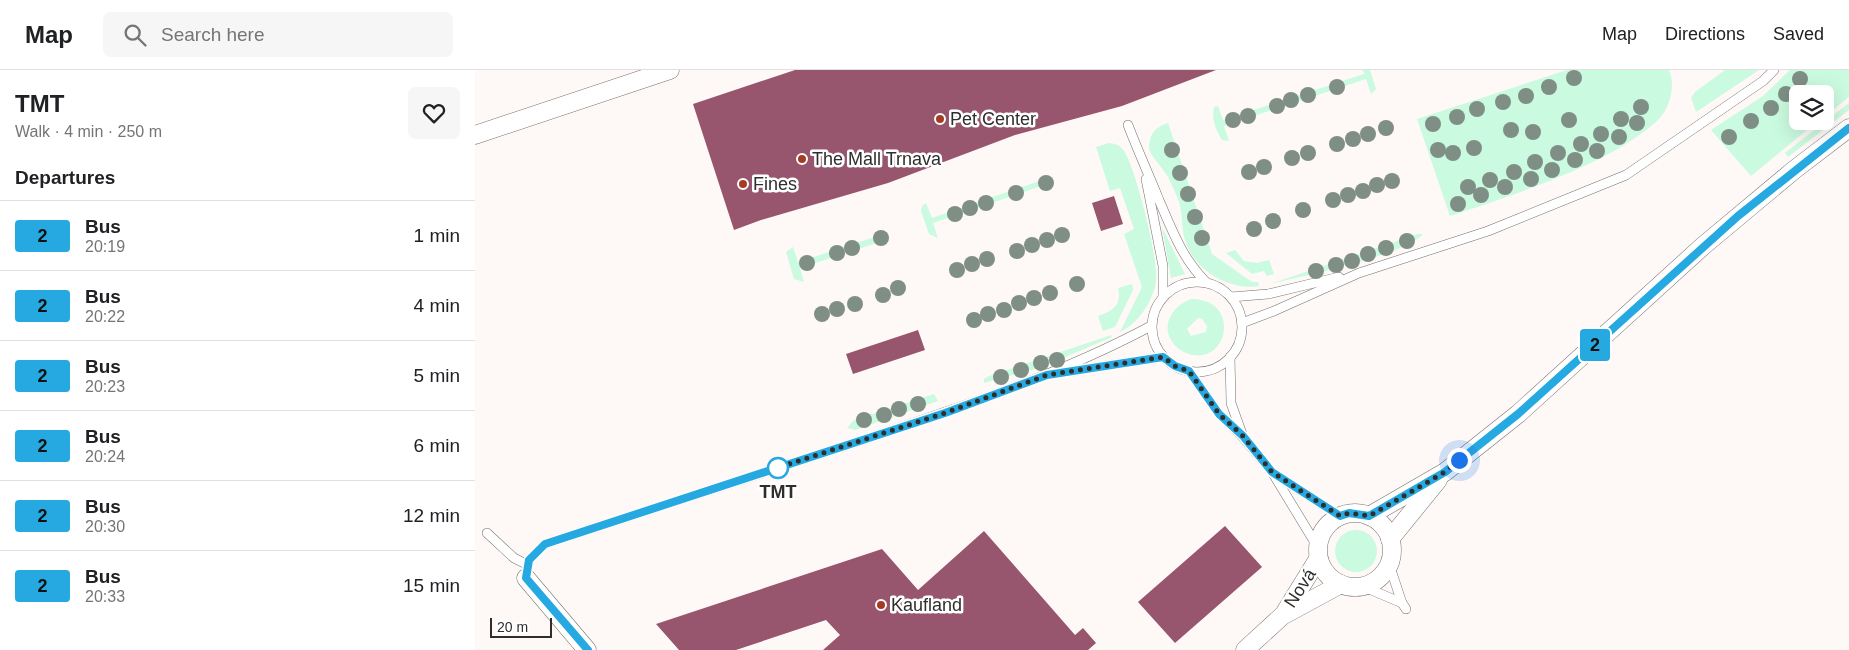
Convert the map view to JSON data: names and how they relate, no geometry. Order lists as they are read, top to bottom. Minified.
{"streets":{"street":["Nová"]},"places":["Pet Center","The Mall Trnava","Fines","TMT","Kaufland"],"lines":["bus line 2"],"scale_bar":"20 m","page":{"header":"Map","search":"Search here","nav":["Map","Directions","Saved"],"heading":[["TMT","Walk · 4 min · 250 m"],"Departures"],"on_map":"2","list":[{"mark":"2","name":"Bus","note":"20:19","value":"1 min"},{"mark":"2","name":"Bus","note":"20:22","value":"4 min"},{"mark":"2","name":"Bus","note":"20:23","value":"5 min"},{"mark":"2","name":"Bus","note":"20:24","value":"6 min"},{"mark":"2","name":"Bus","note":"20:30","value":"12 min"},{"mark":"2","name":"Bus","note":"20:33","value":"15 min"}],"scale":"20 m"}}
